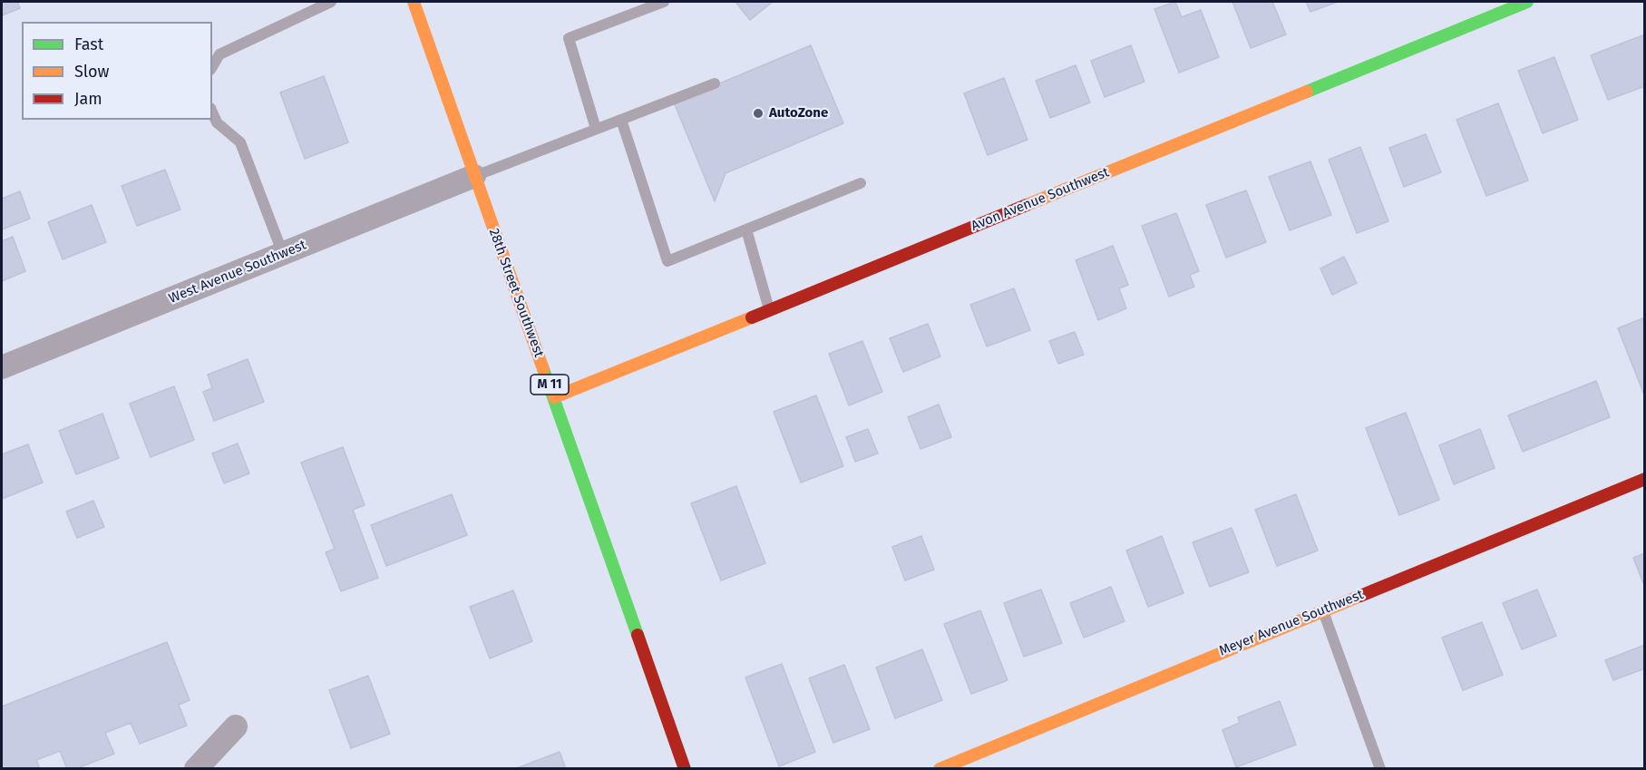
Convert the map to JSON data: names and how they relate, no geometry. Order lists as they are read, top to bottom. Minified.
{"streets":{"street":["Avon Avenue Southwest","West Avenue Southwest","28th Street Southwest","M 11","Meyer Avenue Southwest"]},"crossings":[["Avon Avenue Southwest","28th Street Southwest"],["West Avenue Southwest","28th Street Southwest"]],"places":["AutoZone"],"legend":["Fast","Slow","Jam"]}
